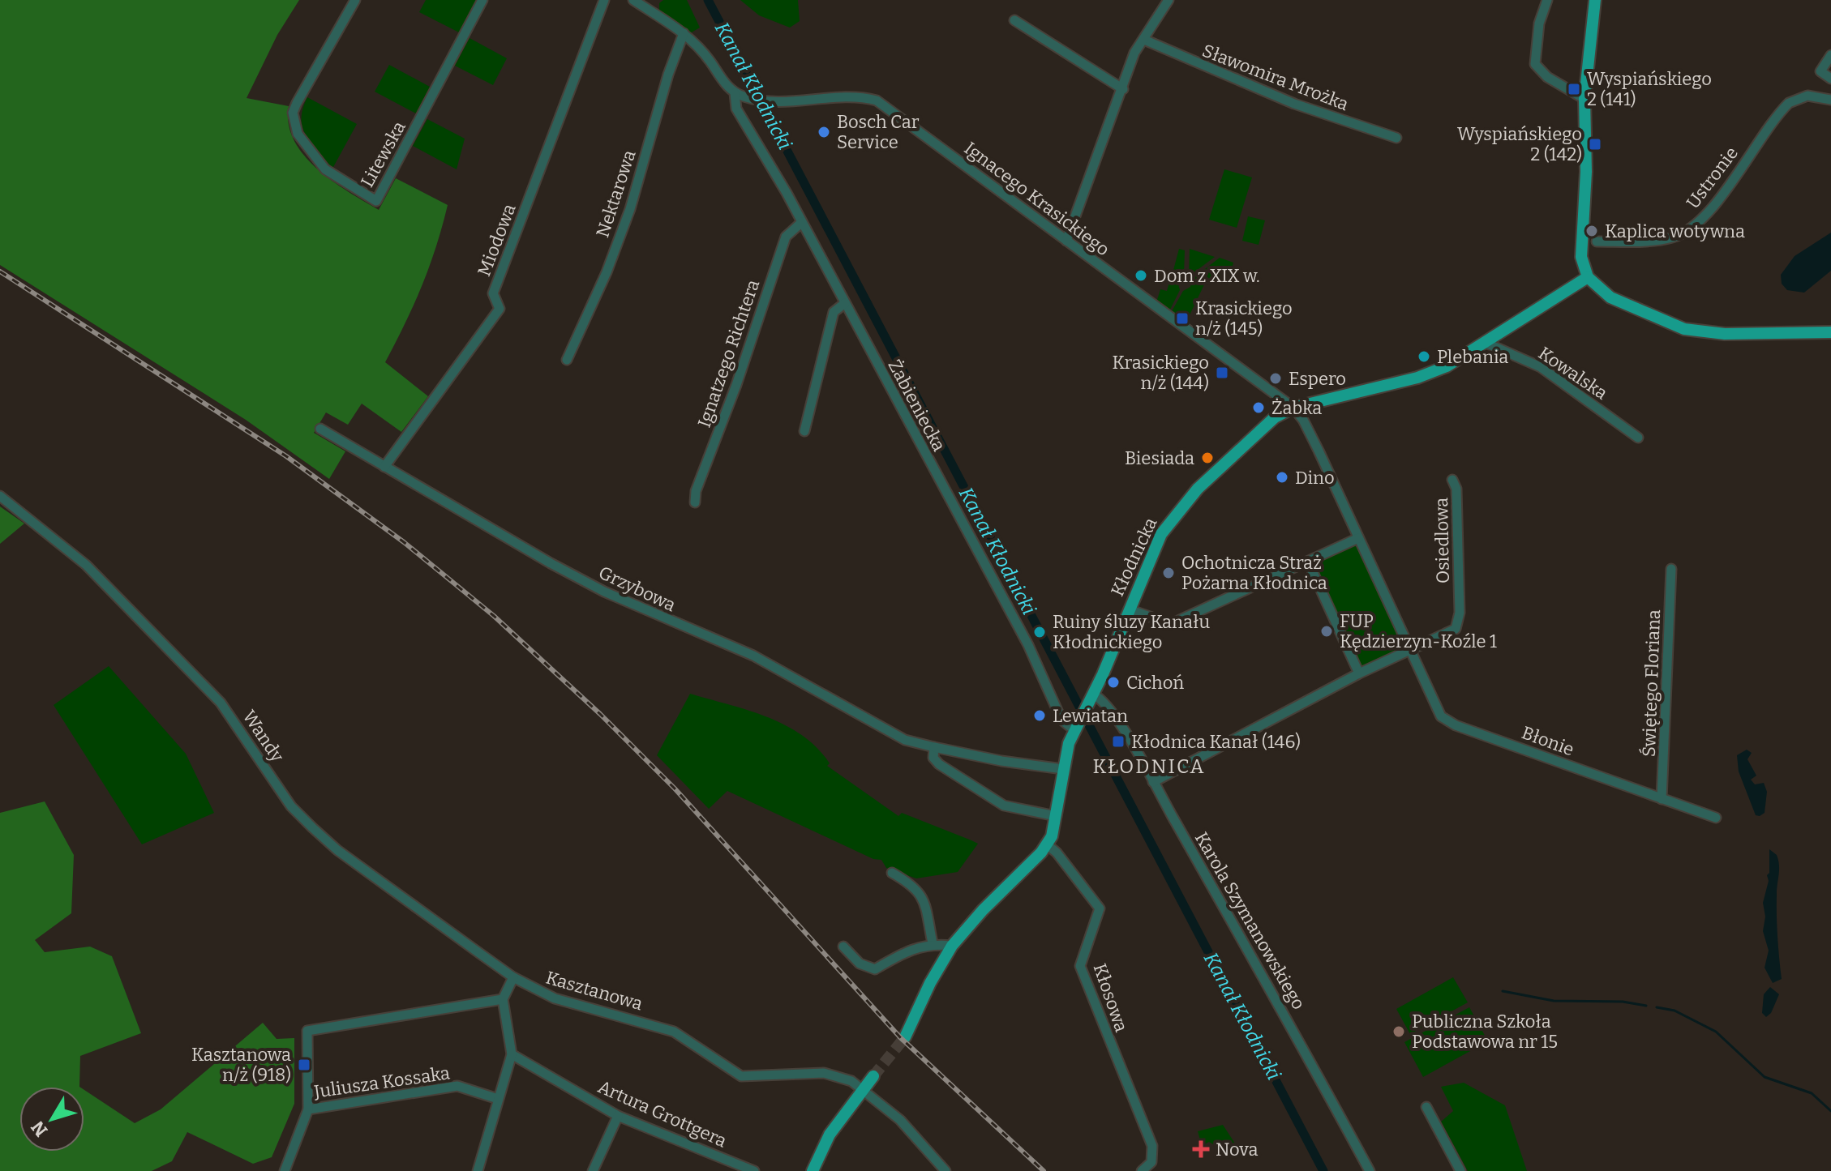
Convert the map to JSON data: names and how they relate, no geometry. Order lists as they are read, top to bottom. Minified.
{"streets":{"main road":["Kłodnicka"],"street":["Sławomira Mrożka","Litewska","Ustronie","Nektarowa","Ignacego Krasickiego","Miodowa","Ignatzego Richtera","Kowalska","Żabieniecka","Osiedlowa","Grzybowa","Świętego Floriana","Wandy","Błonie","Karola Szymanowskiego","Kasztanowa","Kłosowa","Juliusza Kossaka","Artura Grottgera"]},"crossings":[["Ignacego Krasickiego","Żabieniecka"],["Ignacego Krasickiego","Kłodnicka"],["Miodowa","Grzybowa"],["Ignatzego Richtera","Żabieniecka"],["Kowalska","Kłodnicka"],["Żabieniecka","Kłodnicka"],["Osiedlowa","Błonie"],["Kłodnicka","Grzybowa"],["Kłodnicka","Karola Szymanowskiego"],["Kłodnicka","Kłosowa"],["Świętego Floriana","Błonie"],["Wandy","Kasztanowa"]],"districts":["KŁODNICA"],"water":["Kanał Kłodnicki"],"places":{"transit":["Wyspiańskiego 2 (141)","Wyspiańskiego 2 (142)","Krasickiego n/ż (145)","Krasickiego n/ż (144)","Kłodnica Kanał (146)","Kasztanowa n/ż (918)"],"other":["Bosch Car Service","Kaplica wotywna","Dom z XIX w.","Plebania","Espero","Żabka","Biesiada","Dino","Ochotnicza Straż Pożarna Kłodnica","FUP Kędzierzyn-Koźle 1","Ruiny śluzy Kanału Kłodnickiego","Cichoń","Lewiatan","Publiczna Szkoła Podstawowa nr 15"],"health":["Nova"]},"north":"bottom left"}
